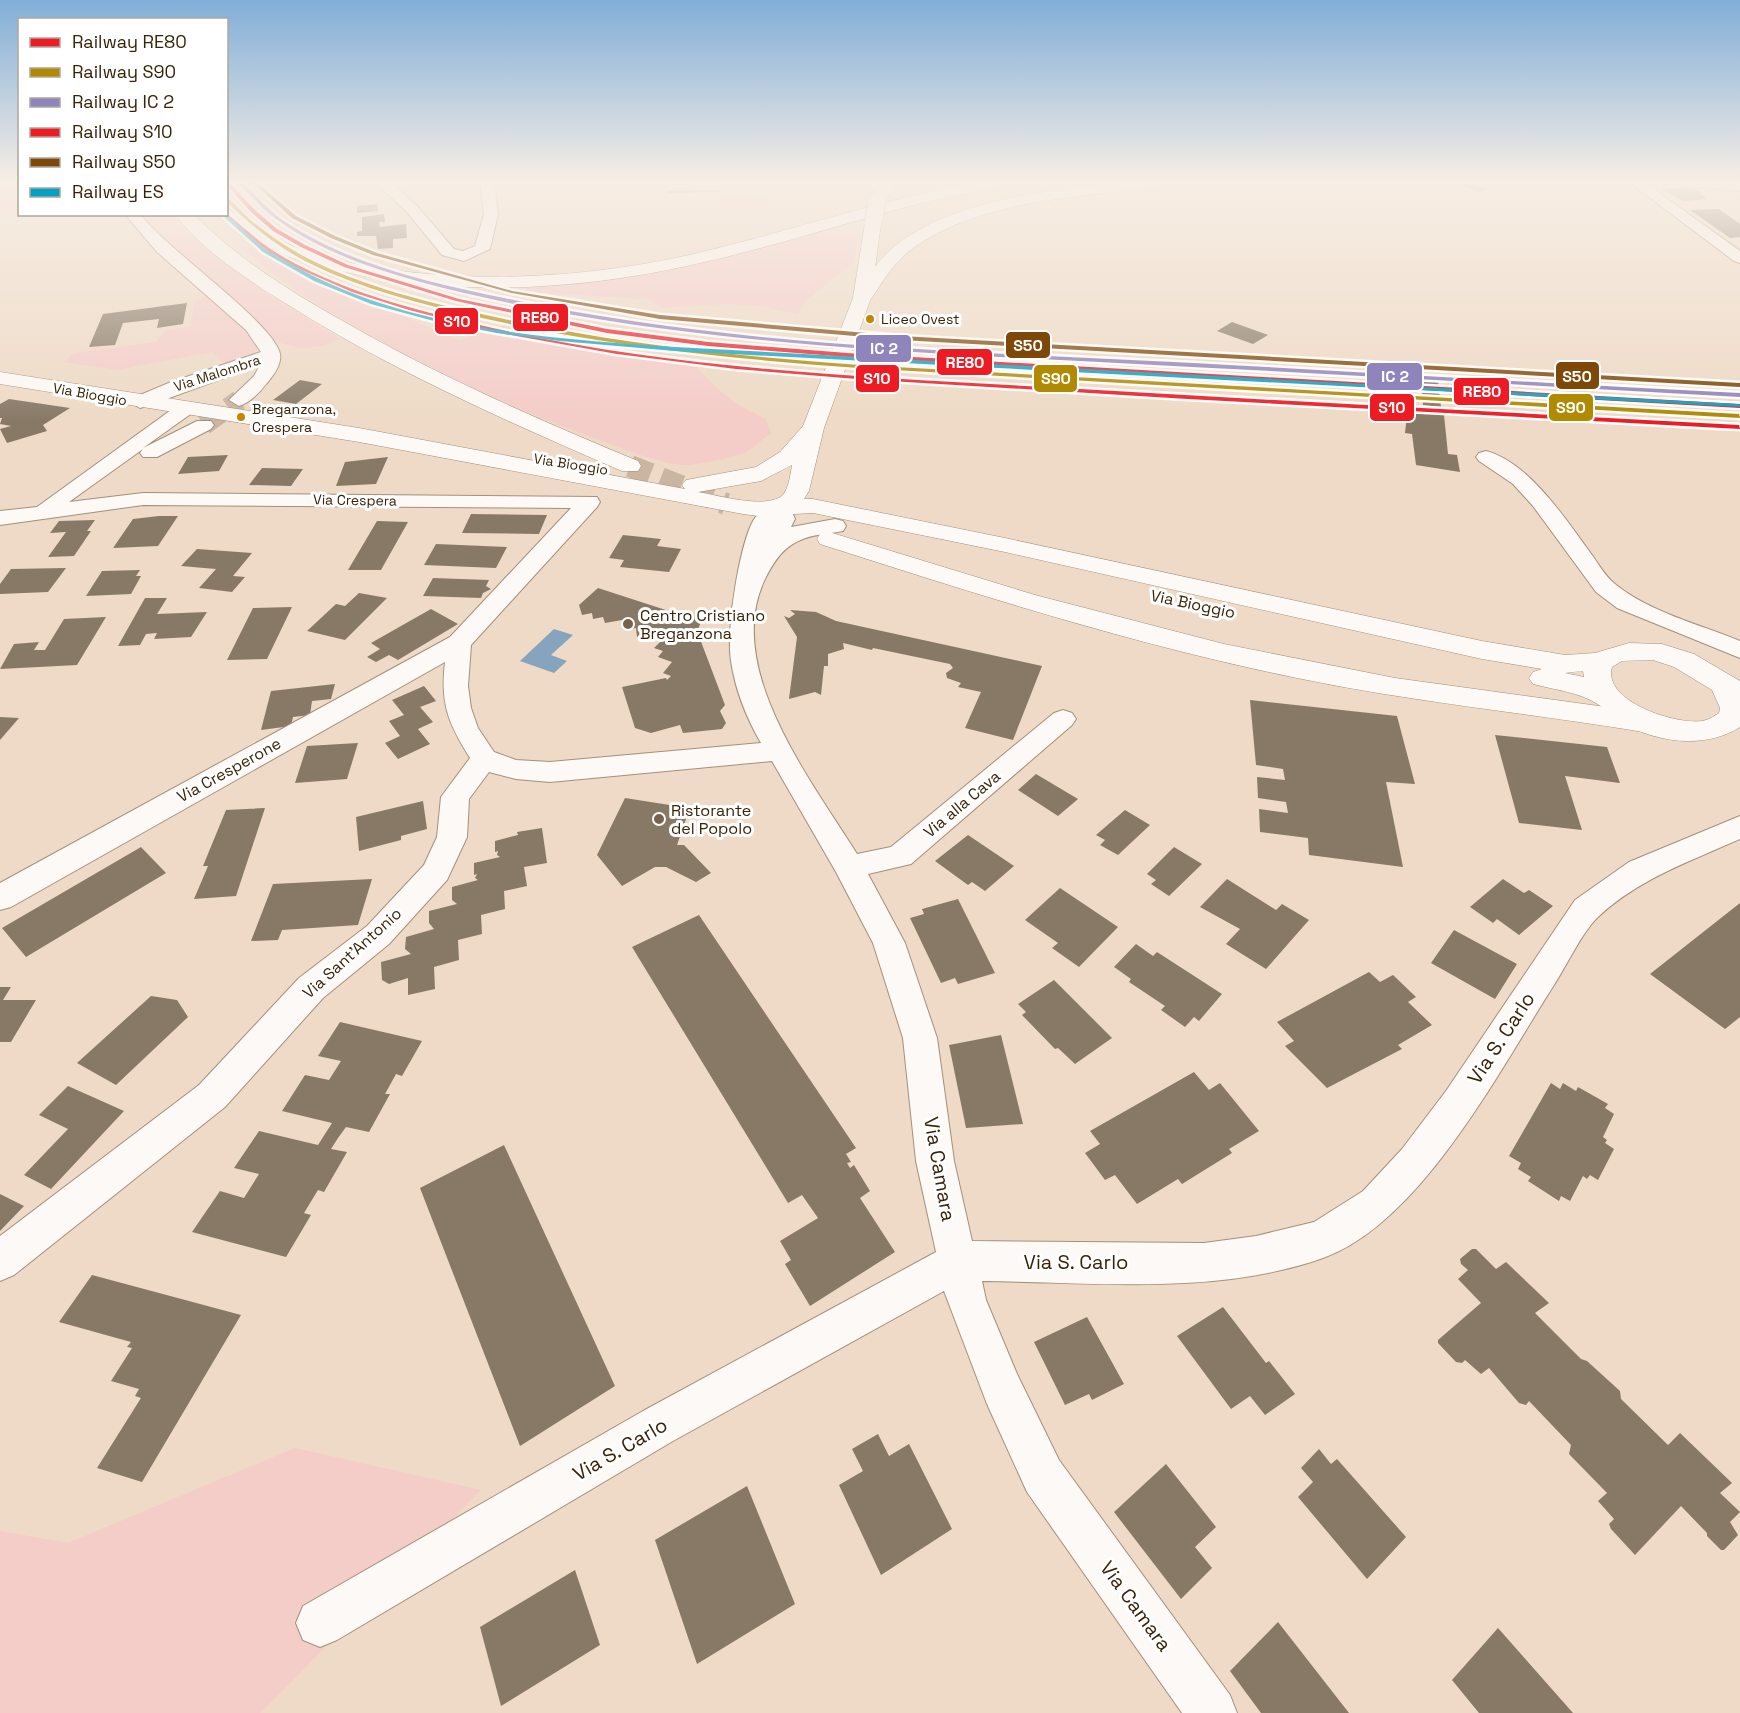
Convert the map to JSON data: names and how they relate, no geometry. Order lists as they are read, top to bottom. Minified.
{"streets":{"main road":["Via Bioggio","Via Camara"],"street":["Via Malombra","Via Crespera","Via Cresperone","Via alla Cava","Via Sant'Antonio","Via S. Carlo"]},"crossings":[["Via Malombra","Via Bioggio"],["Via Bioggio","Via Camara"],["Via Crespera","Via Cresperone"],["Via alla Cava","Via Camara"],["Via S. Carlo","Via Camara"]],"places":["Liceo Ovest","Breganzona, Crespera","Centro Cristiano Breganzona","Ristorante del Popolo"],"lines":["rail line RE80","rail line S90","rail line S10","rail line S50","rail line ES"],"legend":["Railway RE80","Railway S90","Railway IC 2","Railway S10","Railway S50","Railway ES"]}
